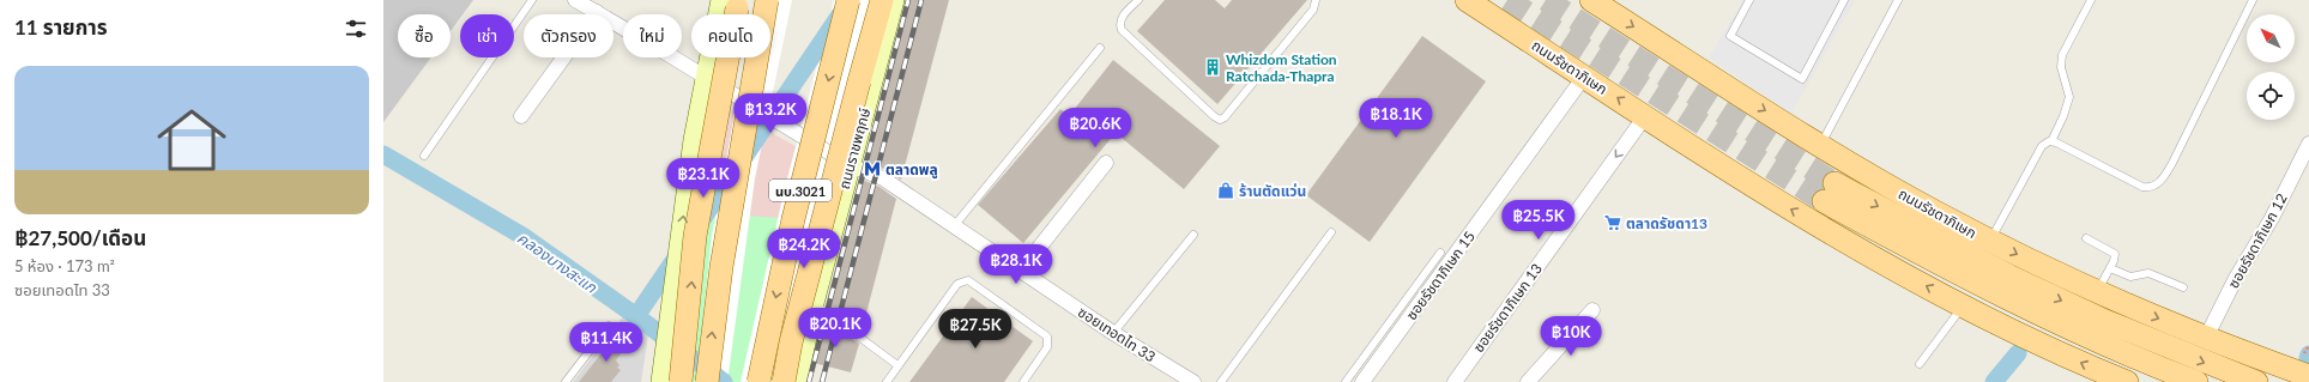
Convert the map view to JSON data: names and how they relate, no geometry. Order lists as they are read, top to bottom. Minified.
{"streets":{"main road":["ถนนรัชดาภิเษก","ถนนราชพฤกษ์","นบ.3021"],"street":["ซอยรัชดาภิเษก 12","ซอยรัชดาภิเษก 15","ซอยรัชดาภิเษก 13","ซอยเทอดไท 33"]},"crossings":[["ถนนรัชดาภิเษก","ซอยรัชดาภิเษก 12"],["ถนนรัชดาภิเษก","ซอยรัชดาภิเษก 15"],["ถนนรัชดาภิเษก","ซอยรัชดาภิเษก 13"],["ถนนราชพฤกษ์","ซอยเทอดไท 33"]],"one_way":["ซอยรัชดาภิเษก 13"],"water":["คลองบางสะแก"],"places":{"building":["Whizdom Station Ratchada-Thapra"],"metro station":["ตลาดพลู"],"shop":["ร้านตัดแว่น"],"supermarket":["ตลาดรัชดา13"]},"north":"top left","page":{"heading":"11 รายการ","chip":["ซื้อ","เช่า","ตัวกรอง","ใหม่","คอนโด"],"list":[{"name":"฿27,500/เดือน","note":"5 ห้อง · 173 m² · ซอยเทอดไท 33"}],"price":["฿13.2K","฿18.1K","฿20.6K","฿23.1K","฿25.5K","฿24.2K","฿28.1K","฿20.1K","฿27.5K","฿10K","฿11.4K"]}}
